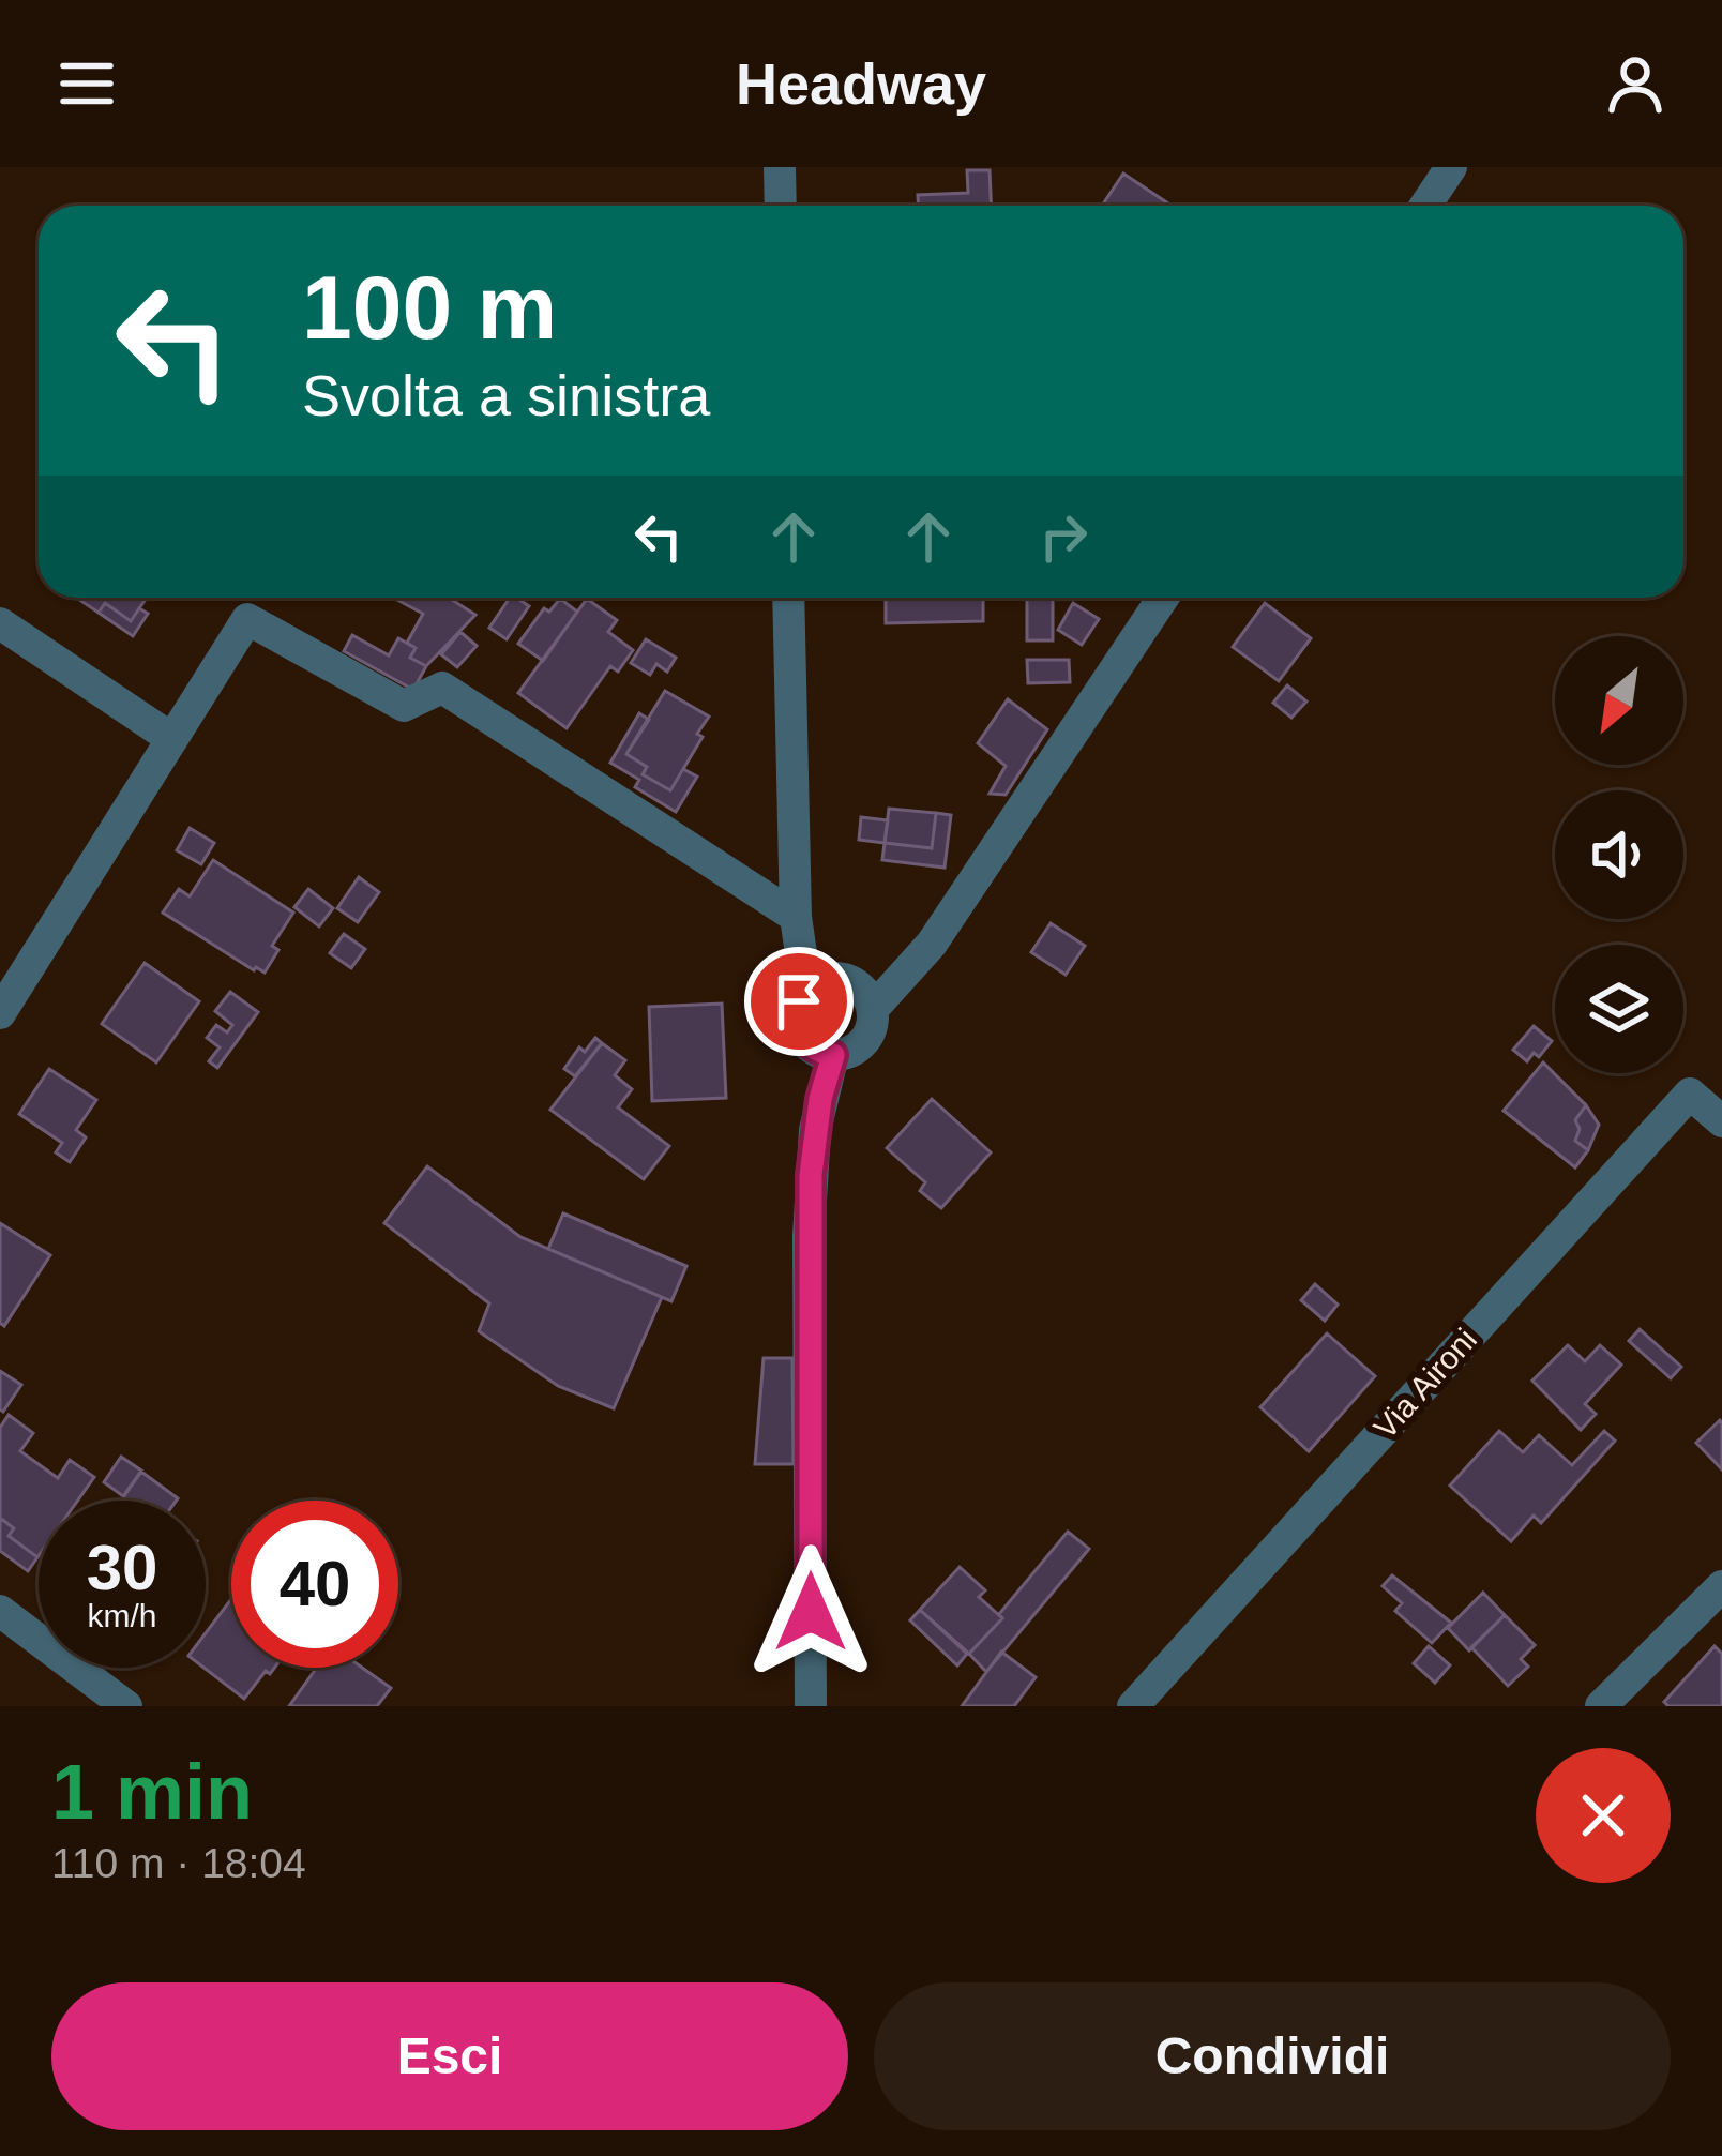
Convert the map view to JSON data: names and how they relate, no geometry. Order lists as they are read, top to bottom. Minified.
{"streets":{"street":["Via Aironi"]},"north":"bottom left","page":{"header":"Headway","turn":["100 m","Svolta a sinistra"],"speed":"30 km/h","limit":"40","heading":["1 min","110 m · 18:04"],"buttons":["Esci","Condividi"]}}
